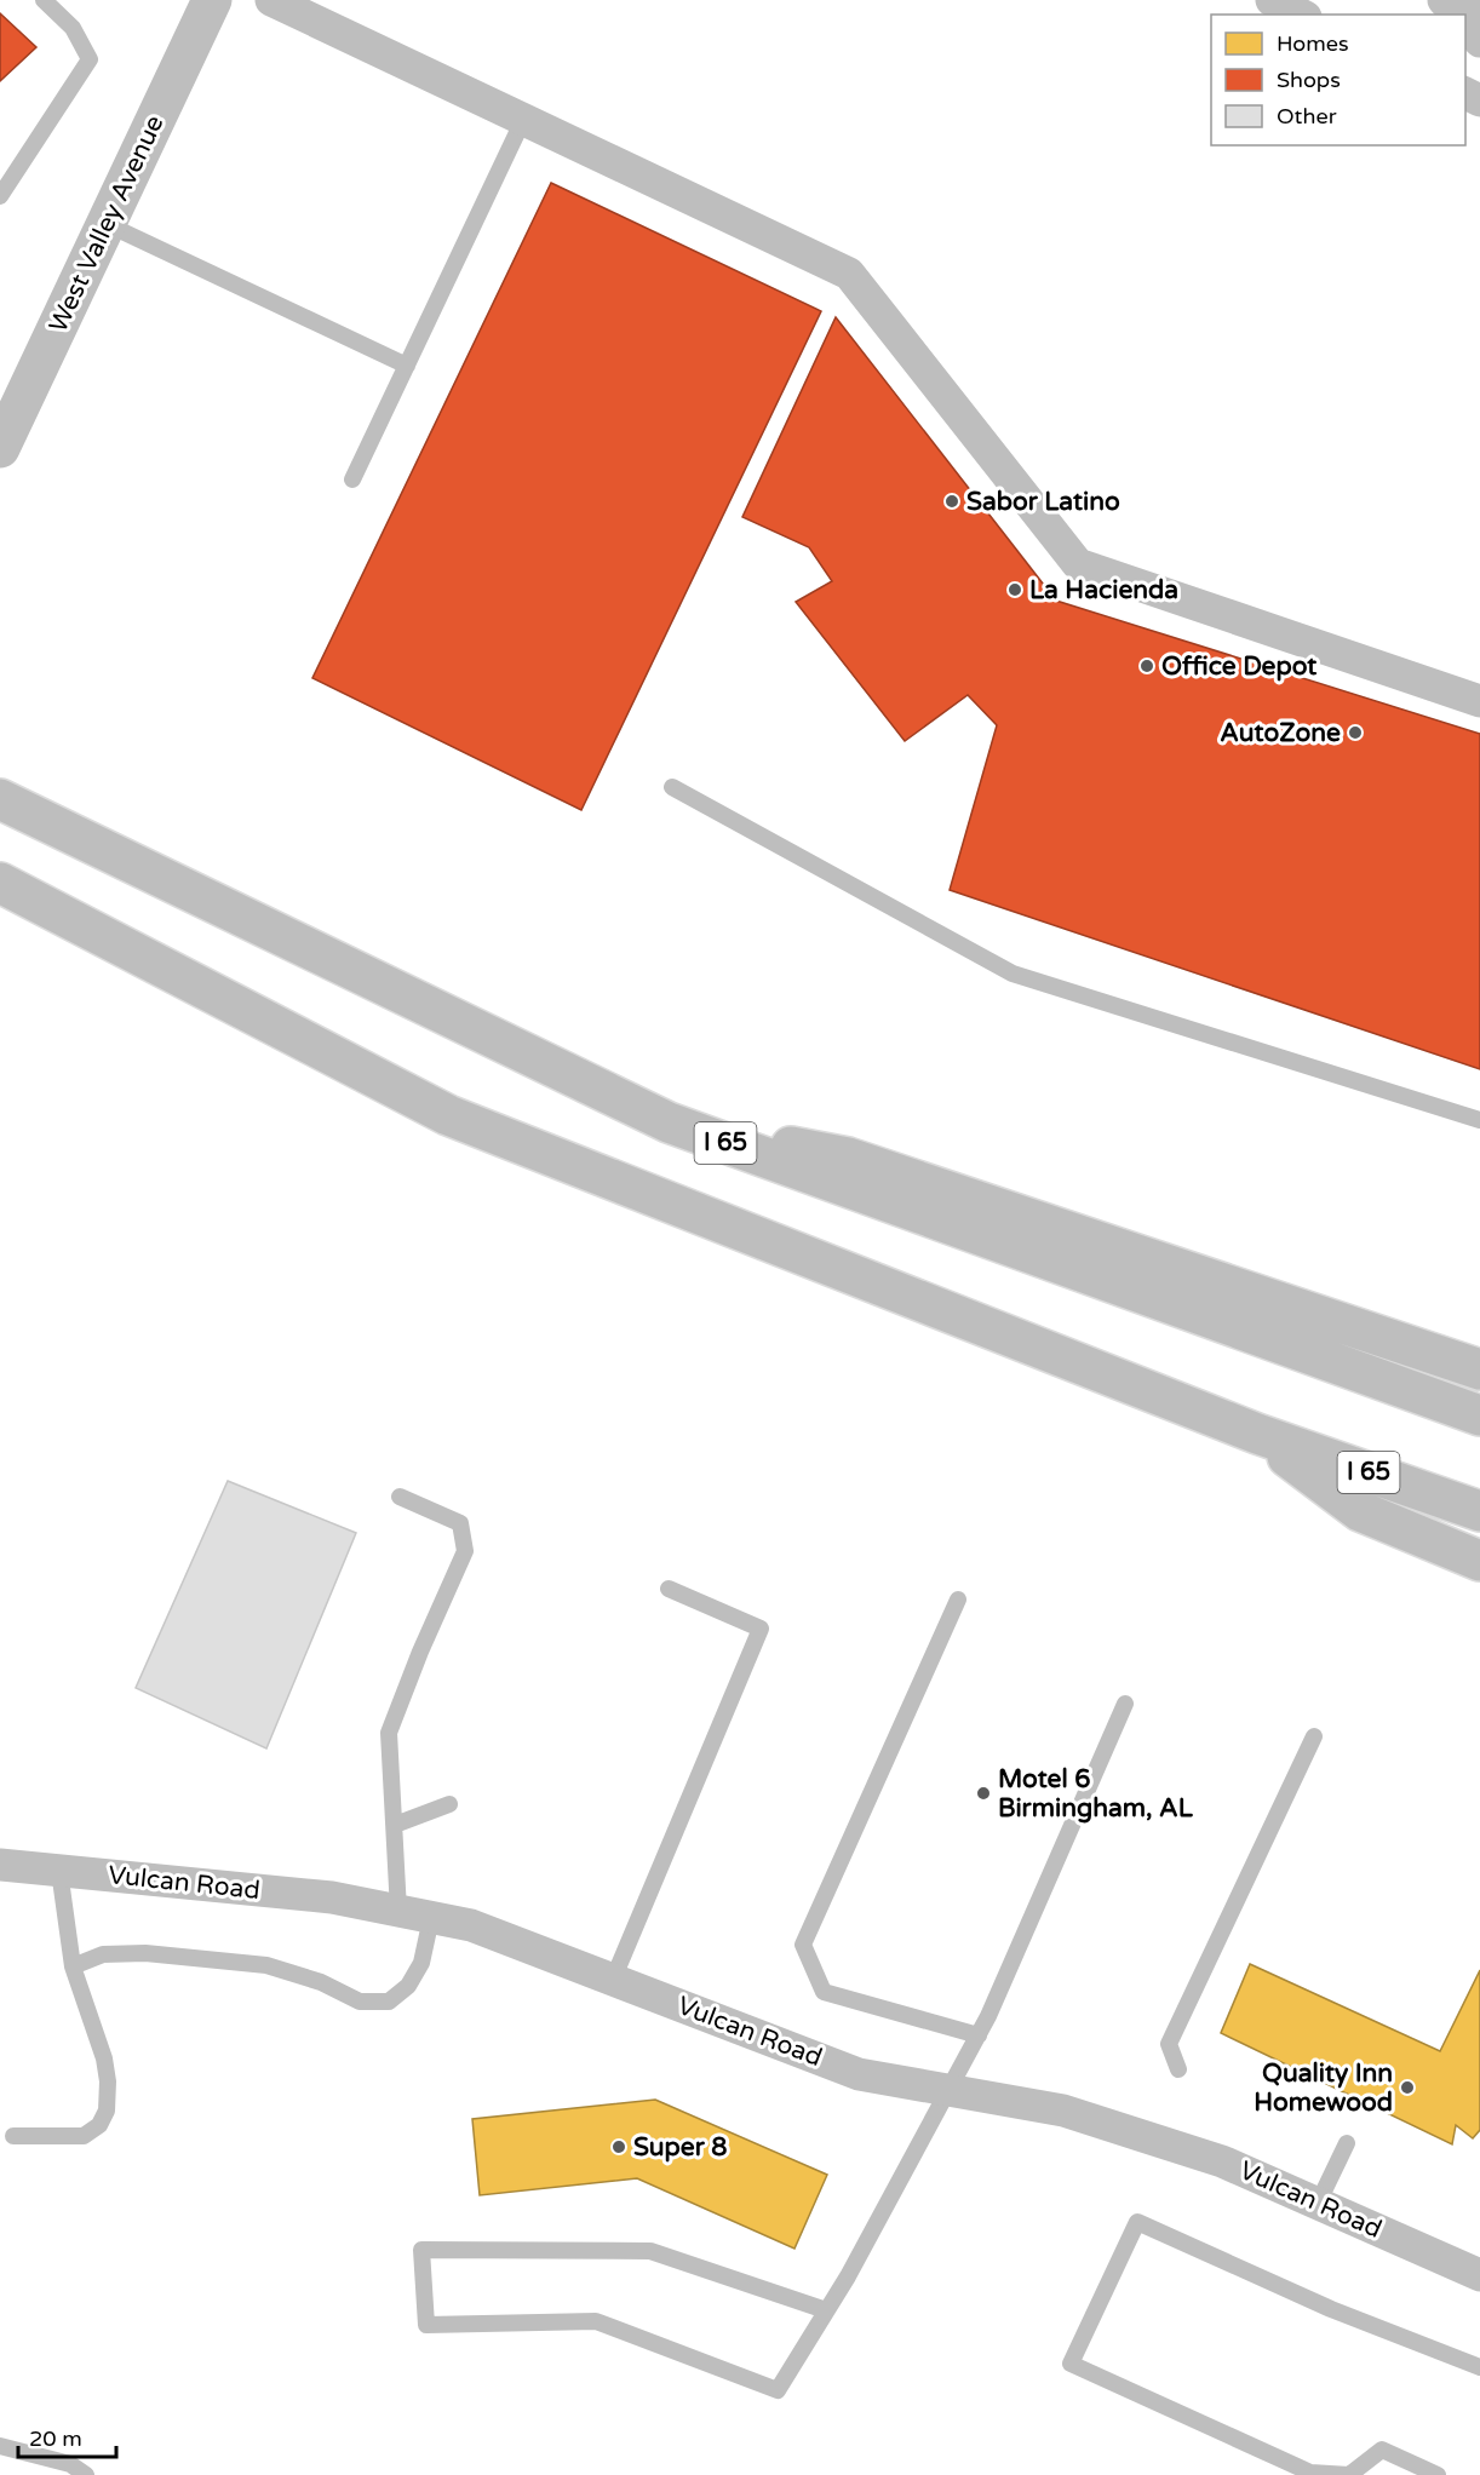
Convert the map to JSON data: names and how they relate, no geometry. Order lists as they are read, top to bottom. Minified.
{"streets":{"main road":["West Valley Avenue","I 65"],"street":["Vulcan Road"]},"places":["Sabor Latino","La Hacienda","Office Depot","AutoZone","Motel 6 Birmingham, AL","Quality Inn Homewood","Super 8"],"legend":["Homes","Shops","Other"],"scale_bar":"20 m"}
